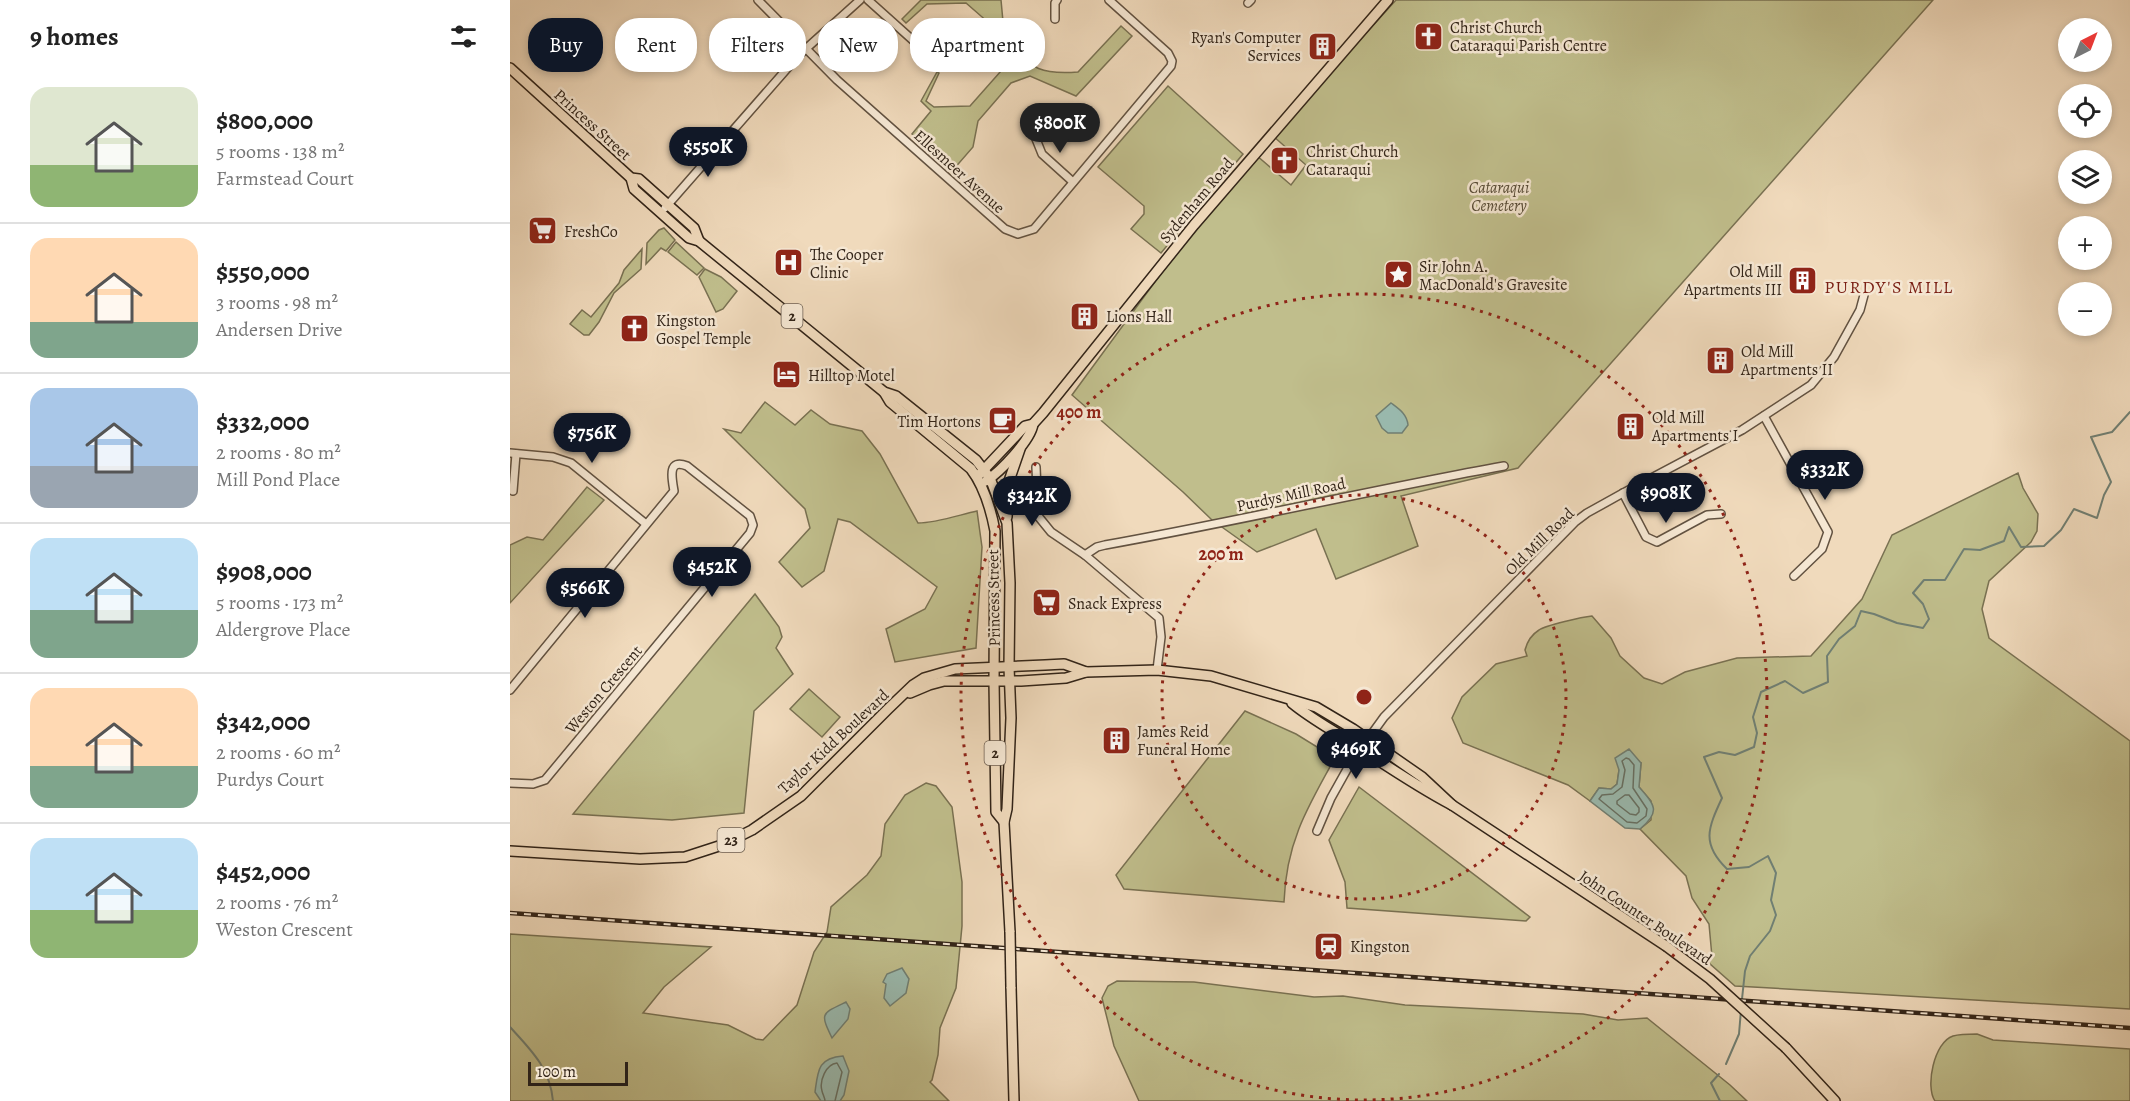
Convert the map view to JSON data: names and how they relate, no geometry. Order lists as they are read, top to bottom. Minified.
{"streets":{"main road":["Princess Street","Sydenham Road","2","Taylor Kidd Boulevard","23","John Counter Boulevard"],"street":["Ellesmeer Avenue","Purdys Mill Road","Old Mill Road","Weston Crescent"]},"crossings":[["Princess Street","Sydenham Road"],["Princess Street","Taylor Kidd Boulevard"],["Princess Street","John Counter Boulevard"],["Old Mill Road","John Counter Boulevard"],["Taylor Kidd Boulevard","John Counter Boulevard"]],"districts":["PURDY'S MILL"],"parks":["Cataraqui Cemetery"],"places":{"church":["Christ Church Cataraqui Parish Centre","Christ Church Cataraqui","Kingston Gospel Temple"],"building":["Ryan's Computer Services","Old Mill Apartments III","Lions Hall","Old Mill Apartments II","Old Mill Apartments I","James Reid Funeral Home"],"supermarket":["FreshCo","Snack Express"],"hospital":["The Cooper Clinic"],"place":["Sir John A. MacDonald's Gravesite"],"hotel":["Hilltop Motel"],"cafe":["Tim Hortons"],"station":["Kingston"]},"scale_bar":"100 m","north":"top right","page":{"heading":"9 homes","map_buttons":["+","−"],"chip":["Buy","Rent","Filters","New","Apartment"],"list":[{"name":"$800,000","note":"5 rooms · 138 m² · Farmstead Court"},{"name":"$550,000","note":"3 rooms · 98 m² · Andersen Drive"},{"name":"$332,000","note":"2 rooms · 80 m² · Mill Pond Place"},{"name":"$908,000","note":"5 rooms · 173 m² · Aldergrove Place"},{"name":"$342,000","note":"2 rooms · 60 m² · Purdys Court"},{"name":"$452,000","note":"2 rooms · 76 m² · Weston Crescent"}],"price":["$800K","$550K","$756K","$332K","$908K","$342K","$452K","$566K","$469K"],"scale":"100 m"},"rings":["400 m","200 m"]}
